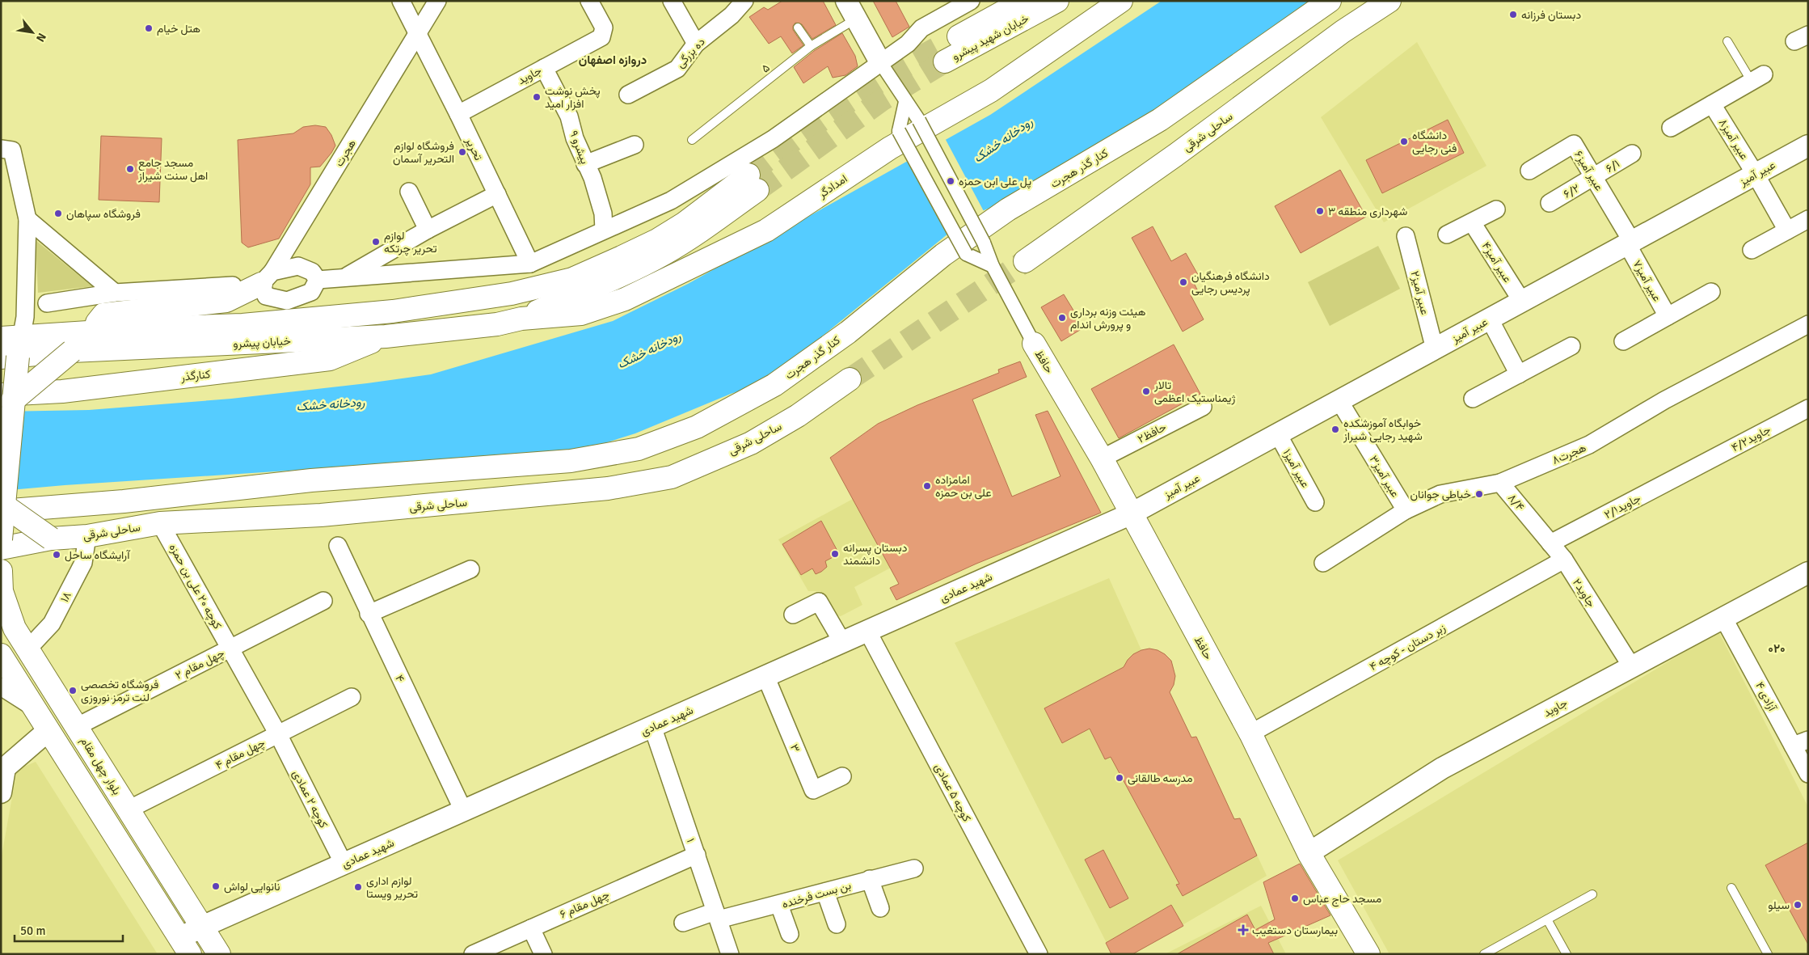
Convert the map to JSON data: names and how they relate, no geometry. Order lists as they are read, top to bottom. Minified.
{"streets":{"main road":["خیابان شهید پیشرو","ساحلی شرقی","کنار گذر هجرت","امدادگر","خیابان پیشرو","حافظ","کنارگذر","بلوار چهل مقام"],"street":["ده بزرگی","جاوید","۸عبیر آمیز","پیشرو ۹","تحریر","هجرت","۶/۱","۶عبیر آمیز","عبیر آمیز","۶/۲","۴عبیر آمیز","۷عبیر آمیز","۲عبیر آمیز","۲حافظ","۴/۲جاوید","هجرت۸","۱عبیر آمیز","۳عبیر آمیز","۸/۴","۲/۱جاوید","کوچه ۲۰ علی بن حمزه","شهید عمادی","۲جاوید","۱۸","زبر دستان - کوچه ۴","چهل مقام ۲","۴","۴ آزادی","۳","چهل مقام ۴","کوچه ۵ عمادی","کوچه ۲ عمادی","۱","بن بست فرخنده","چهل مقام ۶"],"lane":["۵"]},"crossings":[["جاوید","پیشرو ۹"],["جاوید","تحریر"],["جاوید","حافظ"],["جاوید","۲جاوید"],["جاوید","۴ آزادی"],["ساحلی شرقی","کوچه ۲۰ علی بن حمزه"],["ساحلی شرقی","۱۸"],["۸عبیر آمیز","عبیر آمیز"],["تحریر","هجرت"],["۶/۱","۶عبیر آمیز"],["۶/۱","۶/۲"],["۶عبیر آمیز","عبیر آمیز"],["۶عبیر آمیز","۶/۲"],["۶عبیر آمیز","۷عبیر آمیز"],["عبیر آمیز","۴عبیر آمیز"],["عبیر آمیز","۷عبیر آمیز"],["عبیر آمیز","۲عبیر آمیز"],["عبیر آمیز","حافظ"],["عبیر آمیز","۱عبیر آمیز"],["عبیر آمیز","۳عبیر آمیز"],["عبیر آمیز","شهید عمادی"],["امدادگر","خیابان پیشرو"],["خیابان پیشرو","کنارگذر"],["حافظ","۲حافظ"],["حافظ","شهید عمادی"],["حافظ","زبر دستان - کوچه ۴"],["۴/۲جاوید","۲/۱جاوید"],["هجرت۸","۳عبیر آمیز"],["هجرت۸","۸/۴"],["۸/۴","۲جاوید"],["۲/۱جاوید","۲جاوید"],["کوچه ۲۰ علی بن حمزه","چهل مقام ۲"],["کوچه ۲۰ علی بن حمزه","چهل مقام ۴"],["کوچه ۲۰ علی بن حمزه","کوچه ۲ عمادی"],["شهید عمادی","۴"],["شهید عمادی","۳"],["شهید عمادی","بلوار چهل مقام"],["شهید عمادی","کوچه ۵ عمادی"],["شهید عمادی","کوچه ۲ عمادی"],["شهید عمادی","۱"],["۲جاوید","زبر دستان - کوچه ۴"],["۱۸","بلوار چهل مقام"],["چهل مقام ۲","بلوار چهل مقام"],["چهل مقام ۴","بلوار چهل مقام"],["چهل مقام ۴","کوچه ۲ عمادی"],["۱","بن بست فرخنده"],["۱","چهل مقام ۶"]],"districts":["دروازه اصفهان","۰۲۰"],"water":["رودخانه خشک"],"places":{"other":["دبستان فرزانه","هتل خیام","پخش نوشت افزار امید","دانشگاه فنی رجایی","فروشگاه لوازم التحریر آسمان","مسجد جامع اهل سنت شیراز","پل علی ابن حمزه","شهرداری منطقه ۳","فروشگاه سپاهان","لوازم تحریر چرتکه","دانشگاه فرهنگیان پردیس رجایی","هیئت وزنه برداری و پرورش اندام","تالار ژیمناستیک اعظمی","خوابگاه آموزشکده شهید رجایی شیراز","امامزاده علی بن حمزه","خیاطی جوانان","دبستان پسرانه دانشمند","آرایشگاه ساحل","فروشگاه تخصصی لنت ترمز نوروزی","مدرسه طالقانی","نانوایی لواش","لوازم اداری تحریر ویستا","مسجد حاج عباس","سیلو"],"health":["بیمارستان دستغیب"]},"scale_bar":"50 m","north":"bottom right"}
